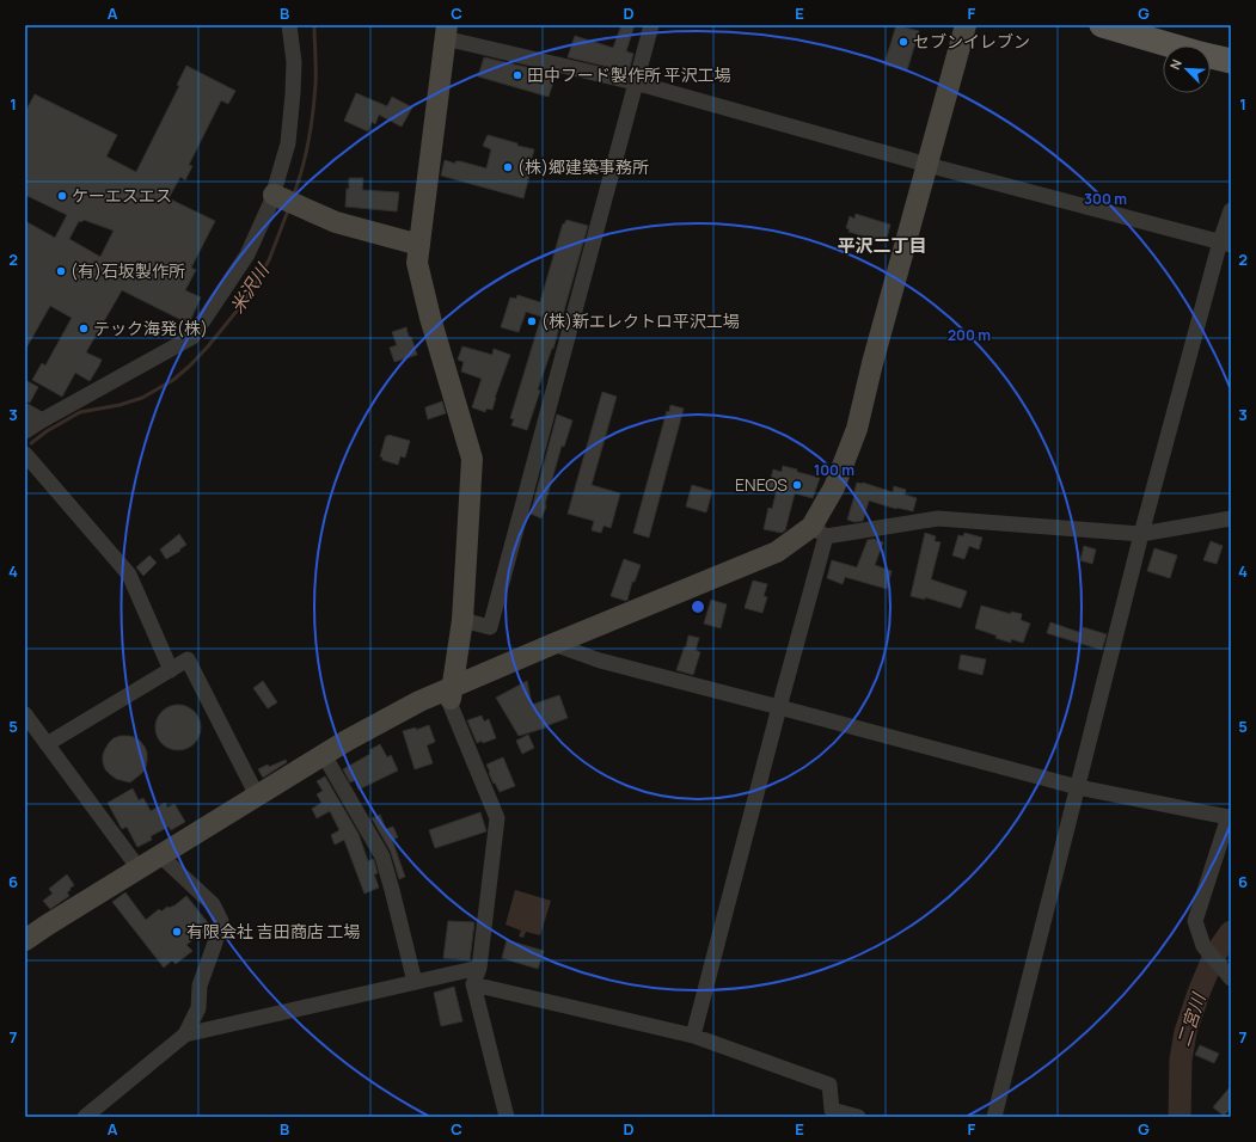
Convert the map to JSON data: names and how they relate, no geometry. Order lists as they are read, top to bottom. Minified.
{"districts":["平沢二丁目"],"water":["米沢川","二宮川"],"places":["セブンイレブン","田中フード製作所 平沢工場","(株)郷建築事務所","ケーエスエス","(有)石坂製作所","(株)新エレクトロ平沢工場","テック海発(株)","ENEOS","有限会社 吉田商店 工場"],"north":"top left","grid":{"columns":["A","B","C","D","E","F","G"],"rows":["1","2","3","4","5","6","7"]},"rings":["300 m","200 m","100 m"]}
